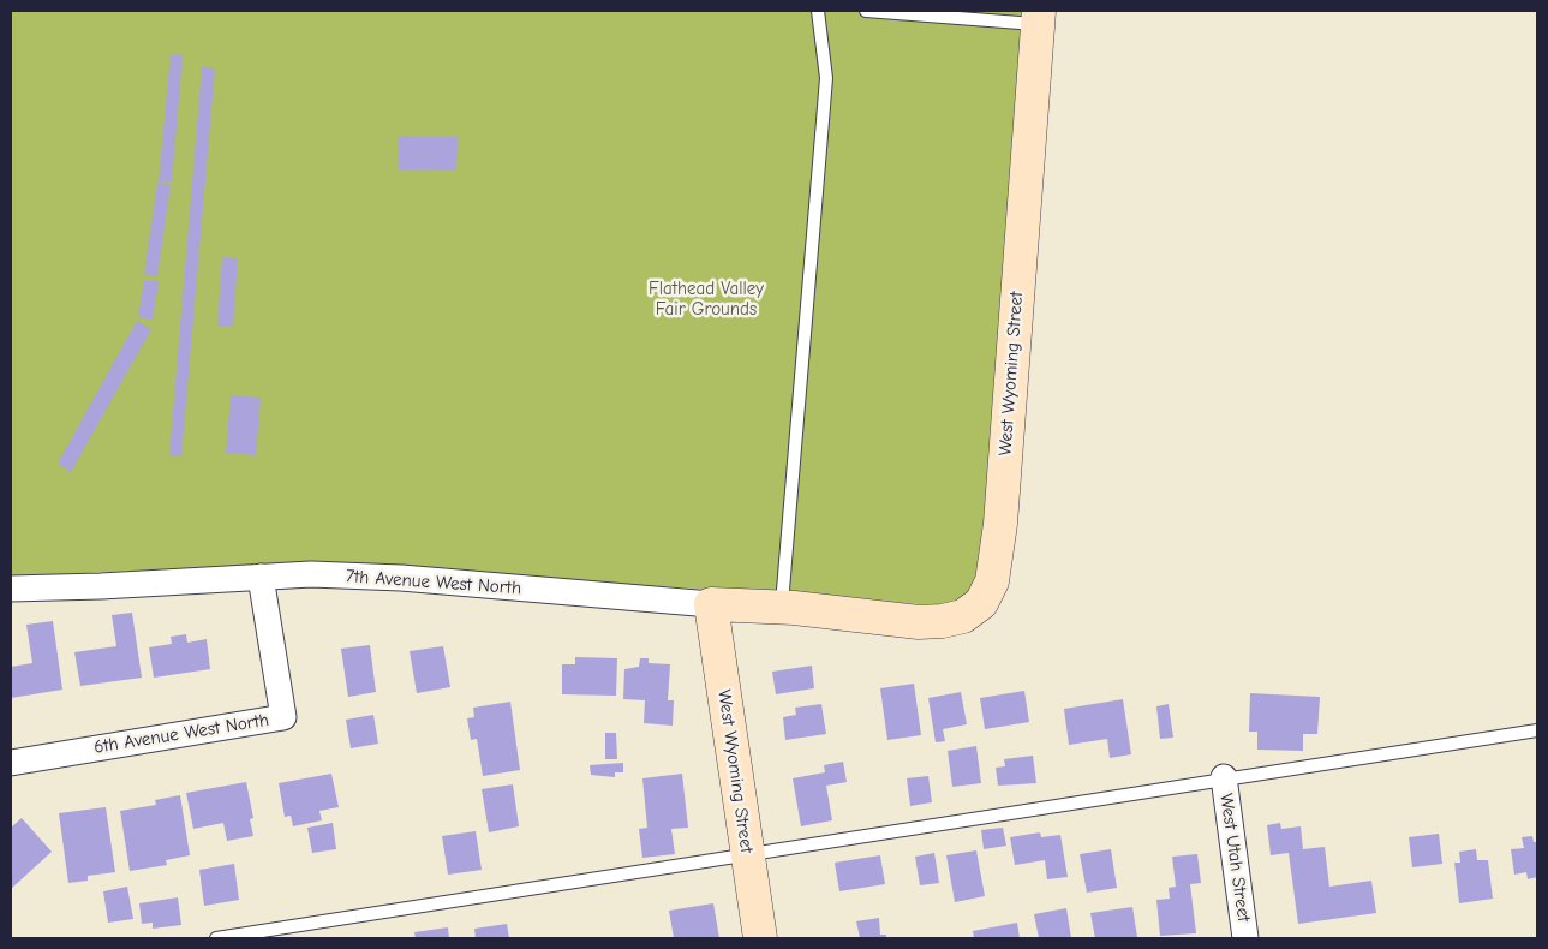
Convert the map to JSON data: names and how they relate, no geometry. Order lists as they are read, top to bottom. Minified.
{"streets":{"street":["West Wyoming Street","7th Avenue West North","6th Avenue West North","West Utah Street"]},"crossings":[["West Wyoming Street","7th Avenue West North"],["7th Avenue West North","6th Avenue West North"]],"parks":["Flathead Valley Fair Grounds"]}
